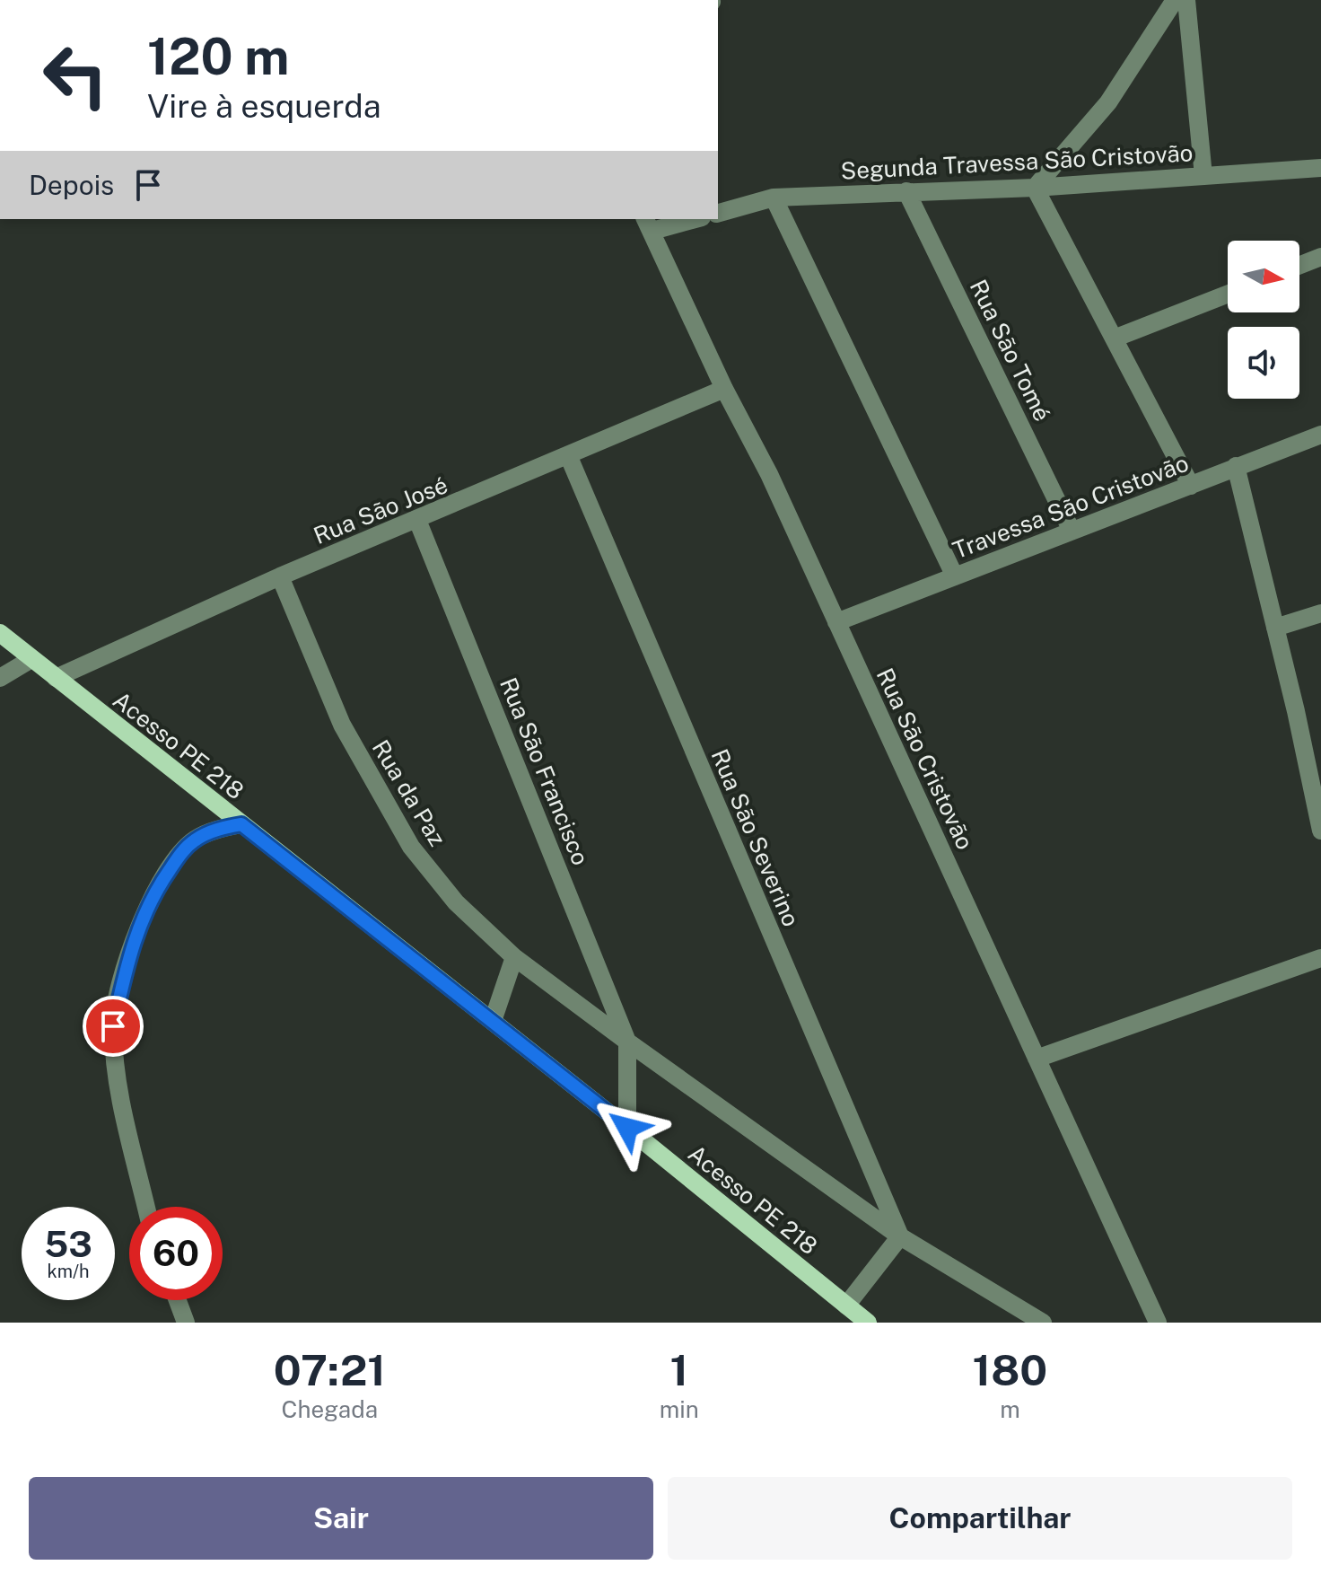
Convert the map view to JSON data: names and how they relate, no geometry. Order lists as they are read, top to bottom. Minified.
{"streets":{"main road":["Acesso PE 218"],"street":["Segunda Travessa São Cristovão","Rua São Tomé","Travessa São Cristovão","Rua São José","Rua São Cristovão","Rua São Francisco","Rua da Paz","Rua São Severino"]},"crossings":[["Segunda Travessa São Cristovão","Rua São Tomé"],["Rua São Tomé","Travessa São Cristovão"],["Travessa São Cristovão","Rua São Cristovão"],["Rua São José","Acesso PE 218"],["Rua São José","Rua São Cristovão"],["Rua São José","Rua São Francisco"],["Rua São José","Rua da Paz"],["Rua São José","Rua São Severino"],["Rua São Francisco","Rua da Paz"],["Rua da Paz","Rua São Severino"]],"north":"right","page":{"turn":["120 m","Vire à esquerda"],"then":"Depois","speed":"53 km/h","limit":"60","eta":["07:21","Chegada","1","min","180","m"],"buttons":["Sair","Compartilhar"]}}
